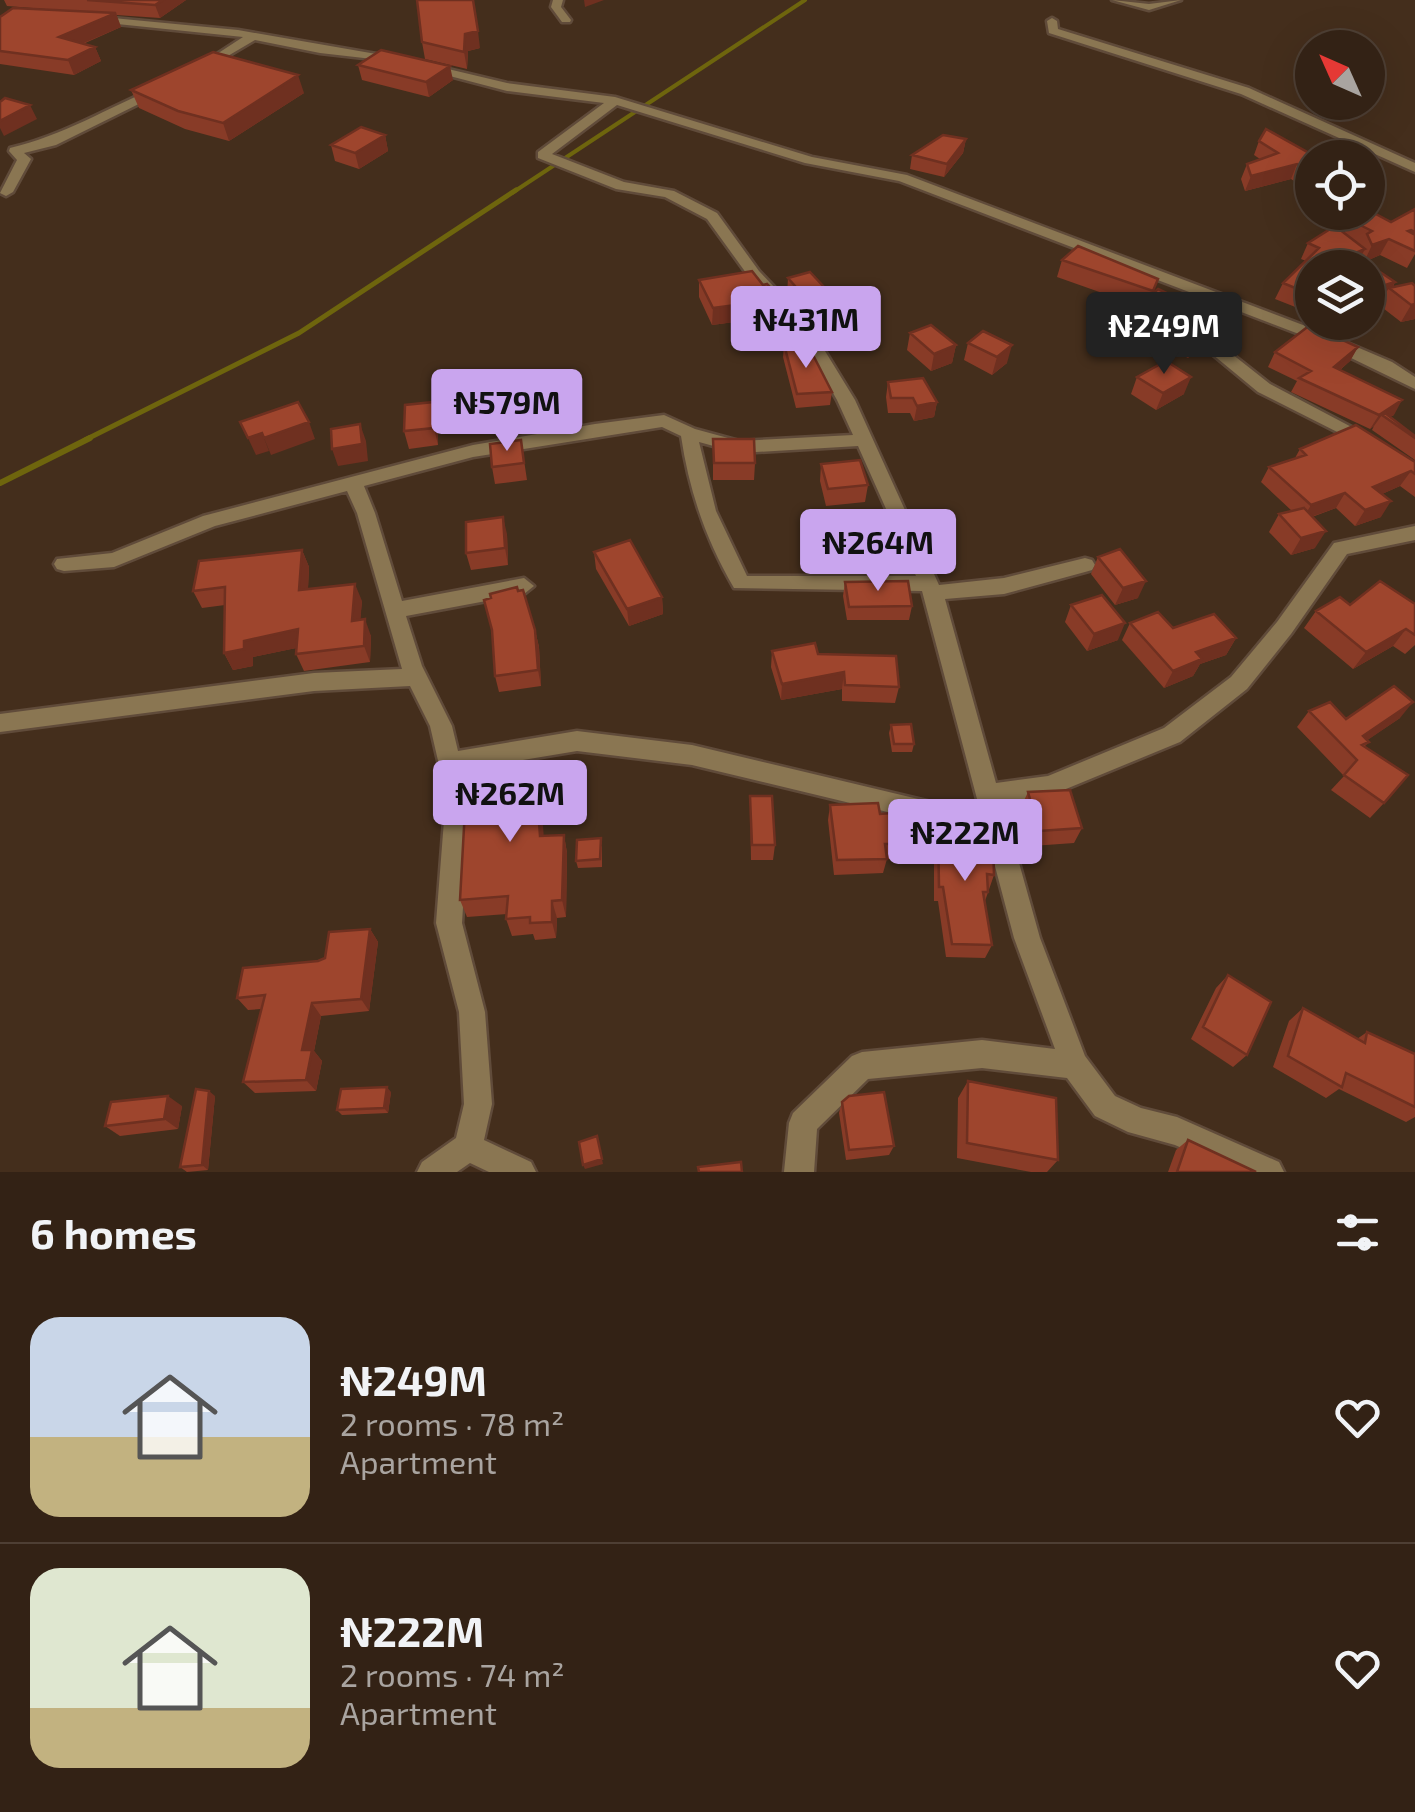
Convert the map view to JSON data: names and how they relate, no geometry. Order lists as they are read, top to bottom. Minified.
{"north":"top left","page":{"price":["₦431M","₦249M","₦579M","₦264M","₦262M","₦222M"],"heading":"6 homes","list":[{"name":"₦249M","note":"2 rooms · 78 m² · Apartment"},{"name":"₦222M","note":"2 rooms · 74 m² · Apartment"}]}}
